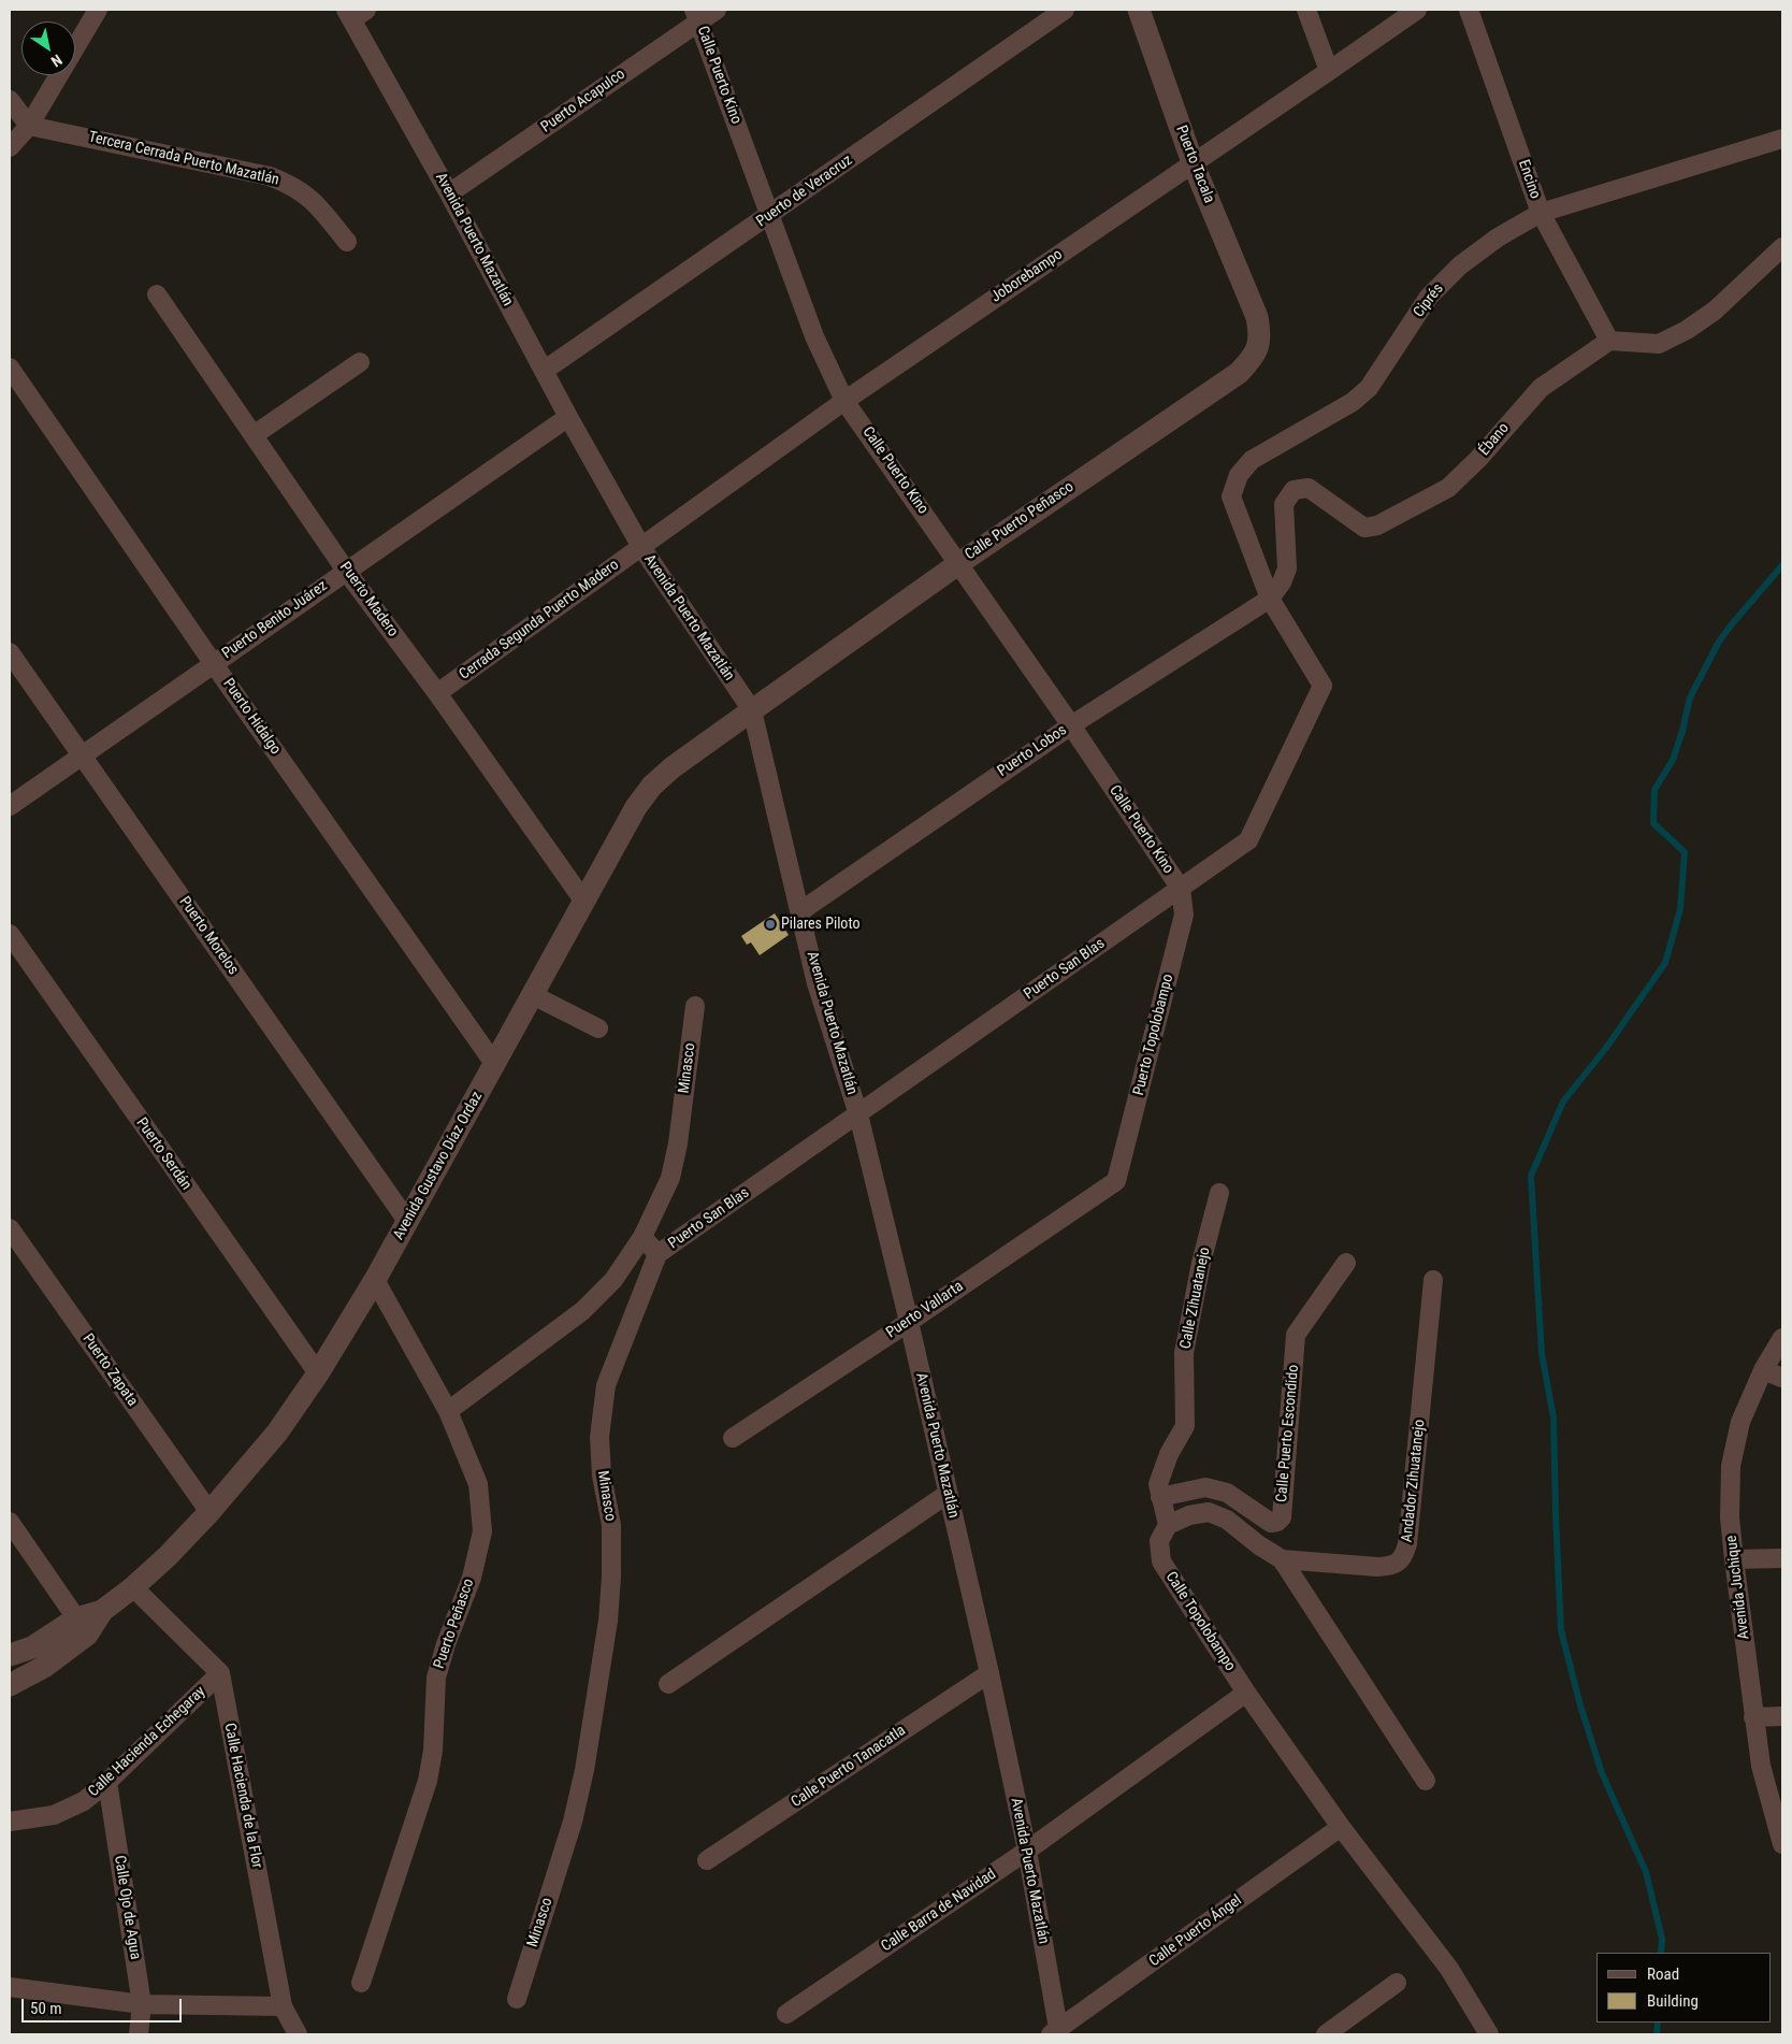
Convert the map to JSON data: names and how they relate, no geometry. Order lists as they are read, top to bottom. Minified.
{"streets":{"street":["Calle Puerto Kino","Puerto Acapulco","Tercera Cerrada Puerto Mazatlán","Puerto Tacala","Encino","Puerto de Veracruz","Avenida Puerto Mazatlán","Joborebampo","Ciprés","Ébano","Calle Puerto Peñasco","Puerto Madero","Puerto Benito Juárez","Cerrada Segunda Puerto Madero","Puerto Hidalgo","Puerto Lobos","Puerto Morelos","Puerto San Blas","Puerto Topolobampo","Minasco","Puerto Serdán","Avenida Gustavo Díaz Ordaz","Calle Zihuatanejo","Puerto Vallarta","Puerto Zapata","Calle Puerto Escondido","Andador Zihuatanejo","Avenida Juchique","Calle Topolobampo","Puerto Peñasco","Calle Hacienda Echegaray","Calle Puerto Tanacatla","Calle Hacienda de la Flor","Calle Ojo de Agua","Calle Barra de Navidad","Calle Puerto Ángel"]},"crossings":[["Calle Puerto Kino","Puerto Acapulco"],["Calle Puerto Kino","Puerto de Veracruz"],["Calle Puerto Kino","Joborebampo"],["Calle Puerto Kino","Calle Puerto Peñasco"],["Calle Puerto Kino","Puerto Lobos"],["Calle Puerto Kino","Puerto San Blas"],["Calle Puerto Kino","Puerto Topolobampo"],["Puerto Acapulco","Avenida Puerto Mazatlán"],["Puerto Tacala","Joborebampo"],["Puerto Tacala","Calle Puerto Peñasco"],["Encino","Ciprés"],["Encino","Ébano"],["Puerto de Veracruz","Avenida Puerto Mazatlán"],["Avenida Puerto Mazatlán","Joborebampo"],["Avenida Puerto Mazatlán","Calle Puerto Peñasco"],["Avenida Puerto Mazatlán","Puerto Benito Juárez"],["Avenida Puerto Mazatlán","Cerrada Segunda Puerto Madero"],["Avenida Puerto Mazatlán","Puerto Lobos"],["Avenida Puerto Mazatlán","Puerto San Blas"],["Avenida Puerto Mazatlán","Avenida Gustavo Díaz Ordaz"],["Avenida Puerto Mazatlán","Puerto Vallarta"],["Avenida Puerto Mazatlán","Calle Puerto Tanacatla"],["Avenida Puerto Mazatlán","Calle Barra de Navidad"],["Avenida Puerto Mazatlán","Calle Puerto Ángel"],["Joborebampo","Cerrada Segunda Puerto Madero"],["Ciprés","Ébano"],["Ciprés","Puerto Lobos"],["Ciprés","Puerto San Blas"],["Ébano","Puerto Lobos"],["Ébano","Puerto San Blas"],["Calle Puerto Peñasco","Avenida Gustavo Díaz Ordaz"],["Puerto Madero","Puerto Benito Juárez"],["Puerto Madero","Cerrada Segunda Puerto Madero"],["Puerto Madero","Avenida Gustavo Díaz Ordaz"],["Puerto Benito Juárez","Puerto Hidalgo"],["Puerto Benito Juárez","Puerto Morelos"],["Puerto Hidalgo","Avenida Gustavo Díaz Ordaz"],["Puerto Lobos","Puerto San Blas"],["Puerto Morelos","Avenida Gustavo Díaz Ordaz"],["Puerto San Blas","Puerto Topolobampo"],["Puerto San Blas","Minasco"],["Puerto Topolobampo","Puerto Vallarta"],["Minasco","Puerto Peñasco"],["Puerto Serdán","Avenida Gustavo Díaz Ordaz"],["Avenida Gustavo Díaz Ordaz","Puerto Zapata"],["Avenida Gustavo Díaz Ordaz","Puerto Peñasco"],["Calle Zihuatanejo","Calle Puerto Escondido"],["Calle Zihuatanejo","Calle Topolobampo"],["Calle Topolobampo","Calle Barra de Navidad"],["Calle Topolobampo","Calle Puerto Ángel"],["Calle Hacienda Echegaray","Calle Hacienda de la Flor"],["Calle Hacienda Echegaray","Calle Ojo de Agua"]],"places":["Pilares Piloto"],"legend":["Road","Building"],"scale_bar":"50 m","north":"bottom right"}
